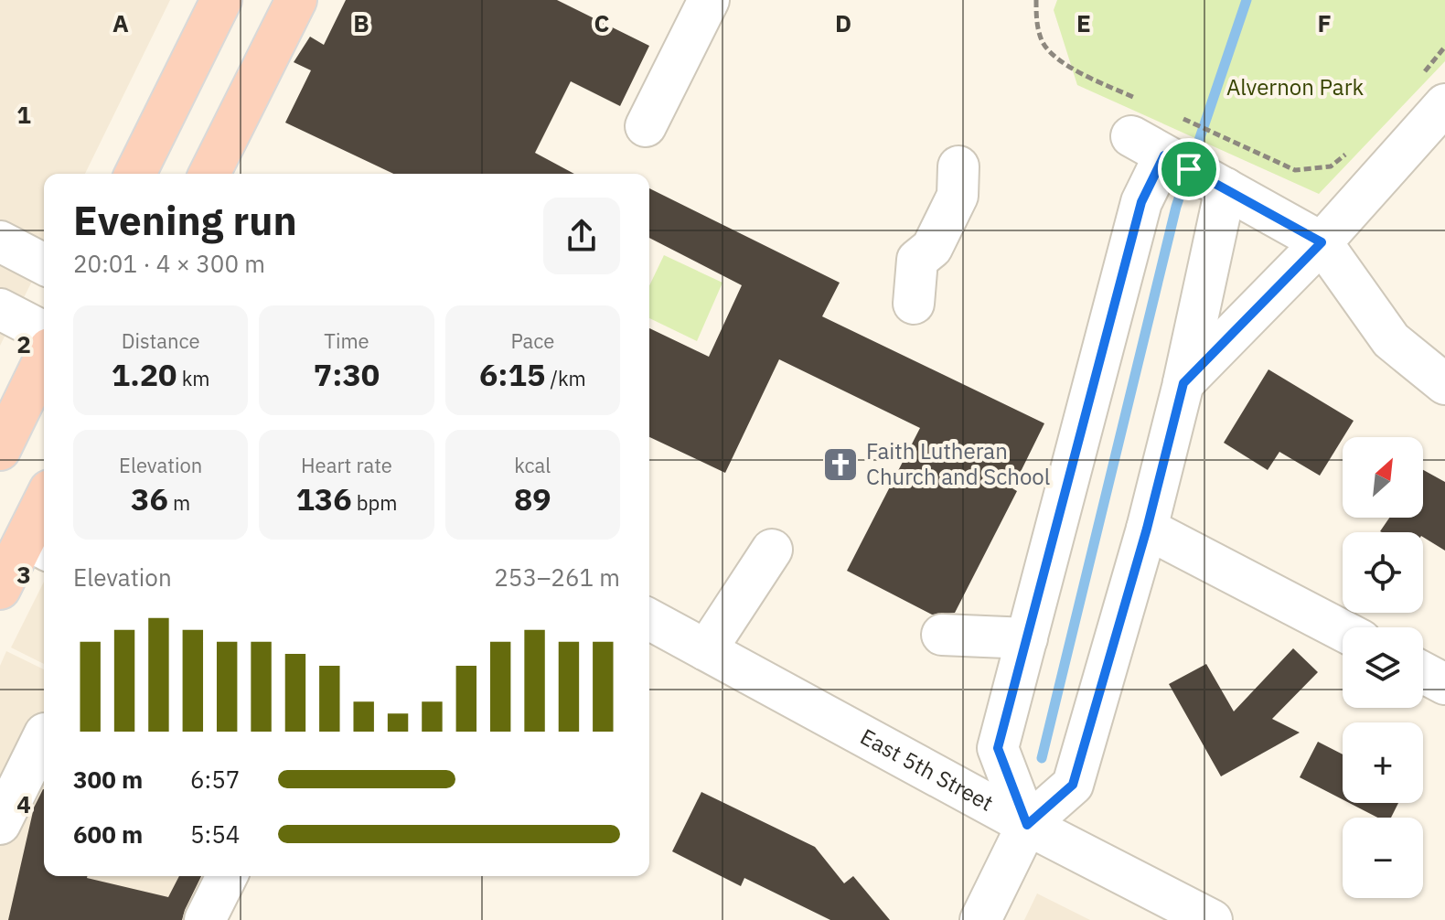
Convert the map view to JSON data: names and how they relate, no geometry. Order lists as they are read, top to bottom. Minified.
{"streets":{"street":["East 5th Street"]},"parks":["Alvernon Park"],"places":{"church":["Faith Lutheran Church and School"]},"north":"top right","page":{"heading":["Evening run","20:01 · 4 × 300 m"],"stats":[["Distance","1.20 km"],["Time","7:30"],["Pace","6:15 /km"],["Elevation","36 m"],["Heart rate","136 bpm"],["kcal","89"]],"map_buttons":["+","−"],"chart":["Elevation","253–261 m"],"list":[{"name":"300 m","note":"6:57"},{"name":"600 m","note":"5:54"}]},"grid":{"columns":["A","B","C","D","E","F"],"rows":["1","2","3","4"]}}
